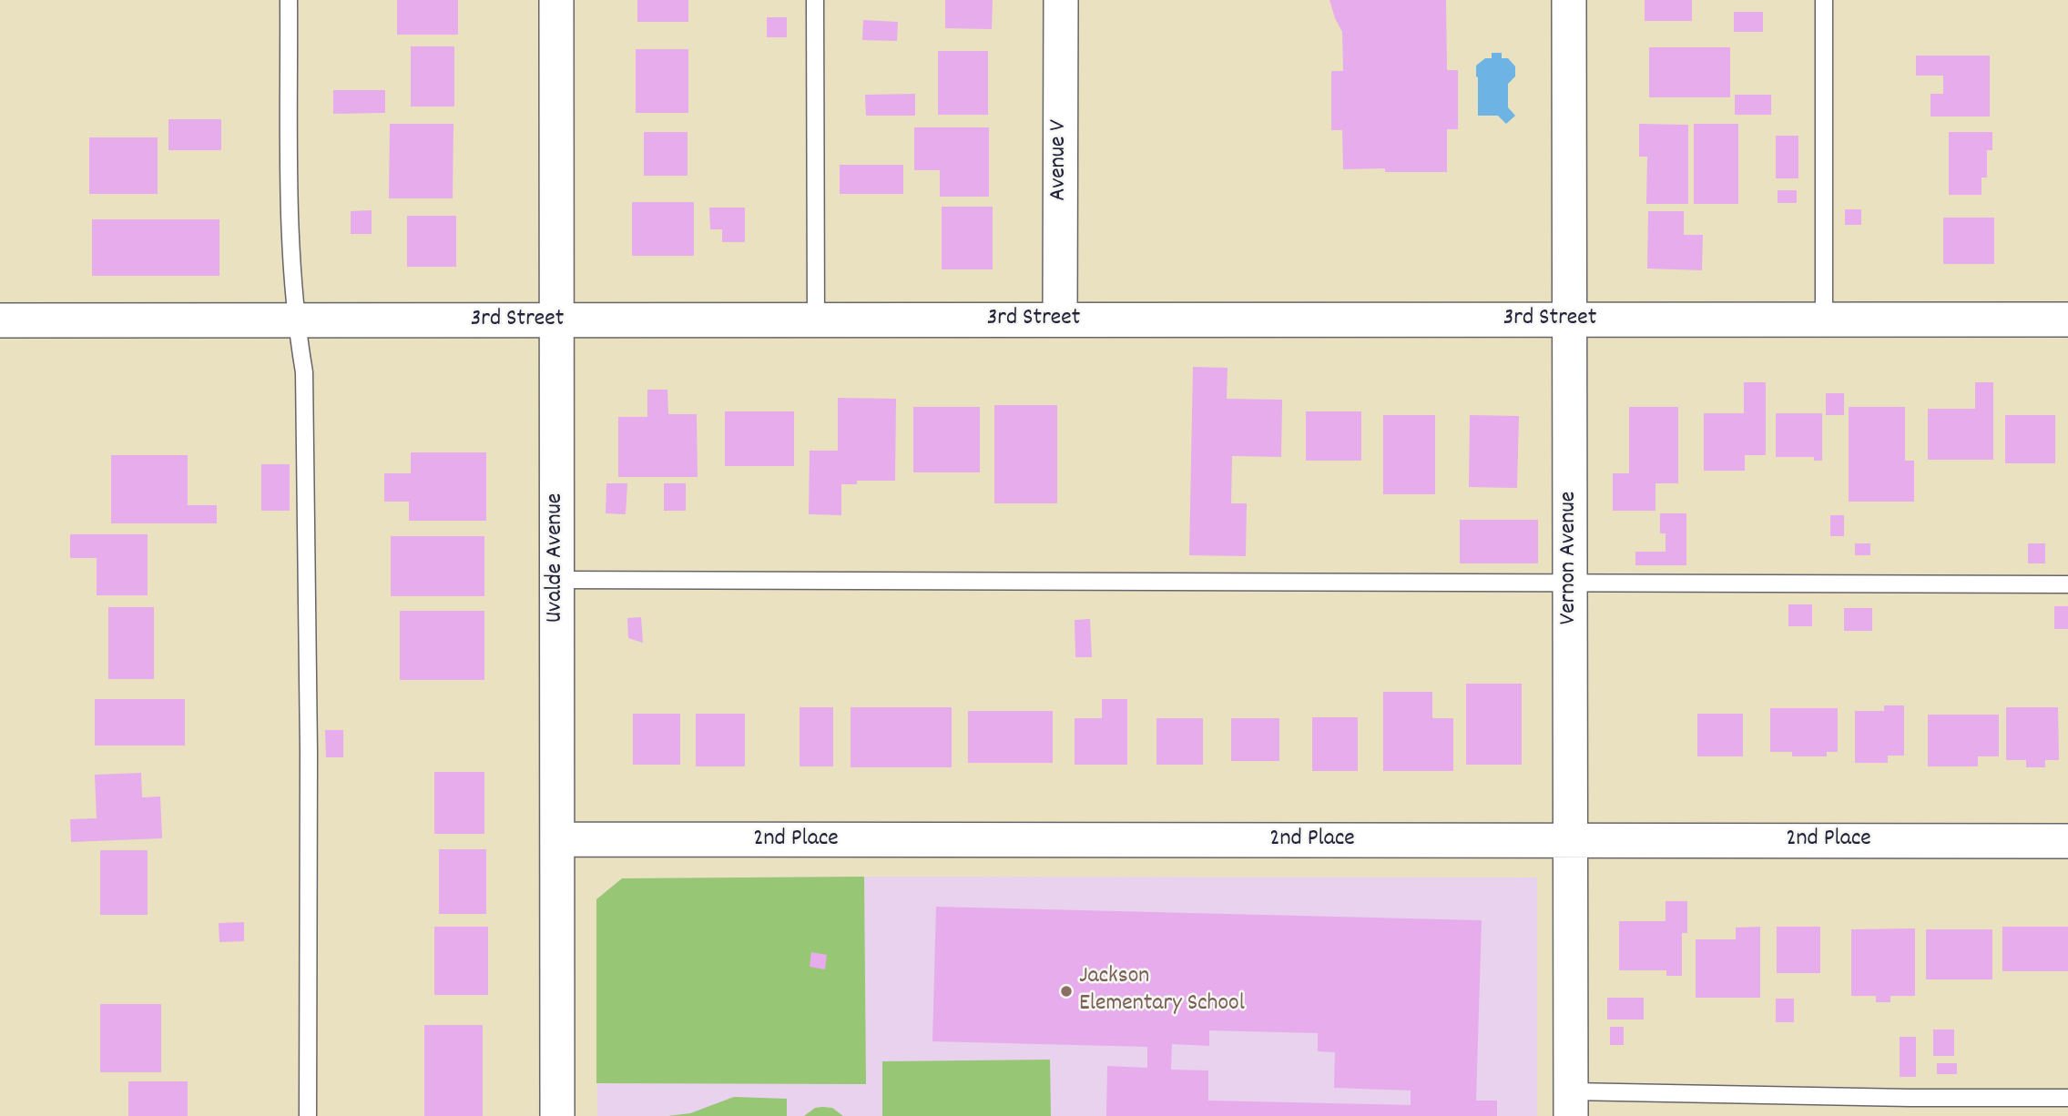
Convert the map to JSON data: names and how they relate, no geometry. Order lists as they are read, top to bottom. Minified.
{"streets":{"street":["Avenue V","3rd Street","Uvalde Avenue","Vernon Avenue","2nd Place"]},"crossings":[["Avenue V","3rd Street"],["3rd Street","Uvalde Avenue"],["3rd Street","Vernon Avenue"],["Uvalde Avenue","2nd Place"],["Vernon Avenue","2nd Place"]],"places":["Jackson Elementary School"]}
